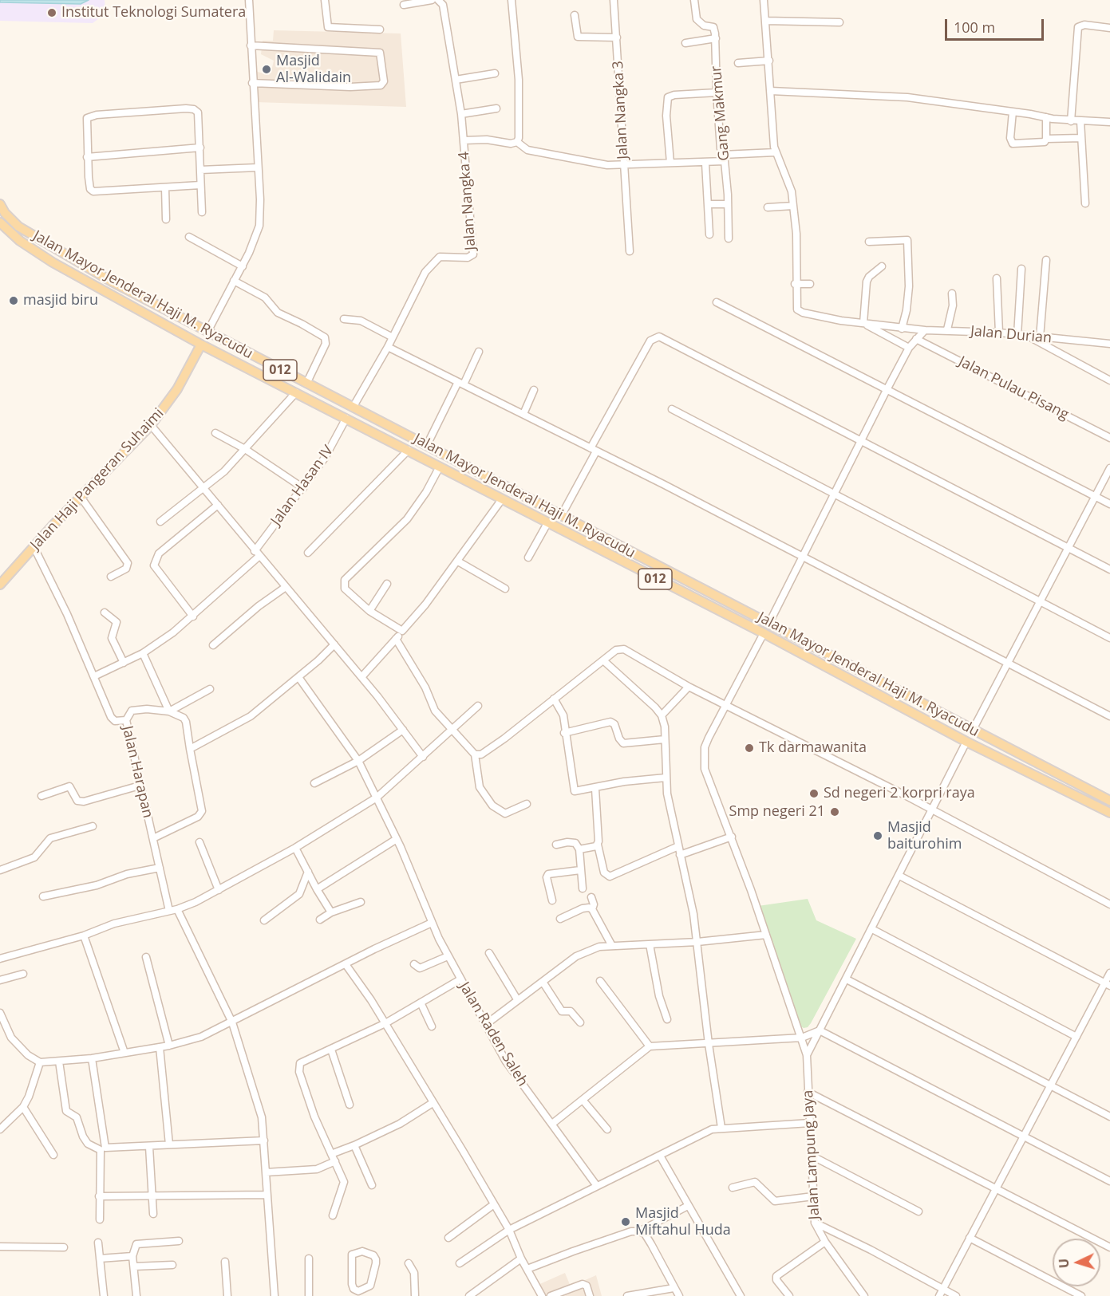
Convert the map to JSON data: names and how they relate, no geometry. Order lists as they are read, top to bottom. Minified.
{"streets":{"main road":["Jalan Mayor Jenderal Haji M. Ryacudu","012","Jalan Haji Pangeran Suhaimi"],"street":["Jalan Nangka 3","Gang Makmur","Jalan Nangka 4","Jalan Durian","Jalan Pulau Pisang","Jalan Hasan IV","Jalan Harapan","Jalan Raden Saleh","Jalan Lampung Jaya"]},"crossings":[["Jalan Nangka 4","Jalan Mayor Jenderal Haji M. Ryacudu"],["Jalan Mayor Jenderal Haji M. Ryacudu","Jalan Haji Pangeran Suhaimi"],["Jalan Mayor Jenderal Haji M. Ryacudu","Jalan Hasan IV"],["Jalan Haji Pangeran Suhaimi","Jalan Harapan"],["Jalan Hasan IV","Jalan Harapan"]],"places":["Institut Teknologi Sumatera","Masjid Al-Walidain","masjid biru","Tk darmawanita","Sd negeri 2 korpri raya","Smp negeri 21","Masjid baiturohim","Masjid Miftahul Huda"],"scale_bar":"100 m","north":"left"}
